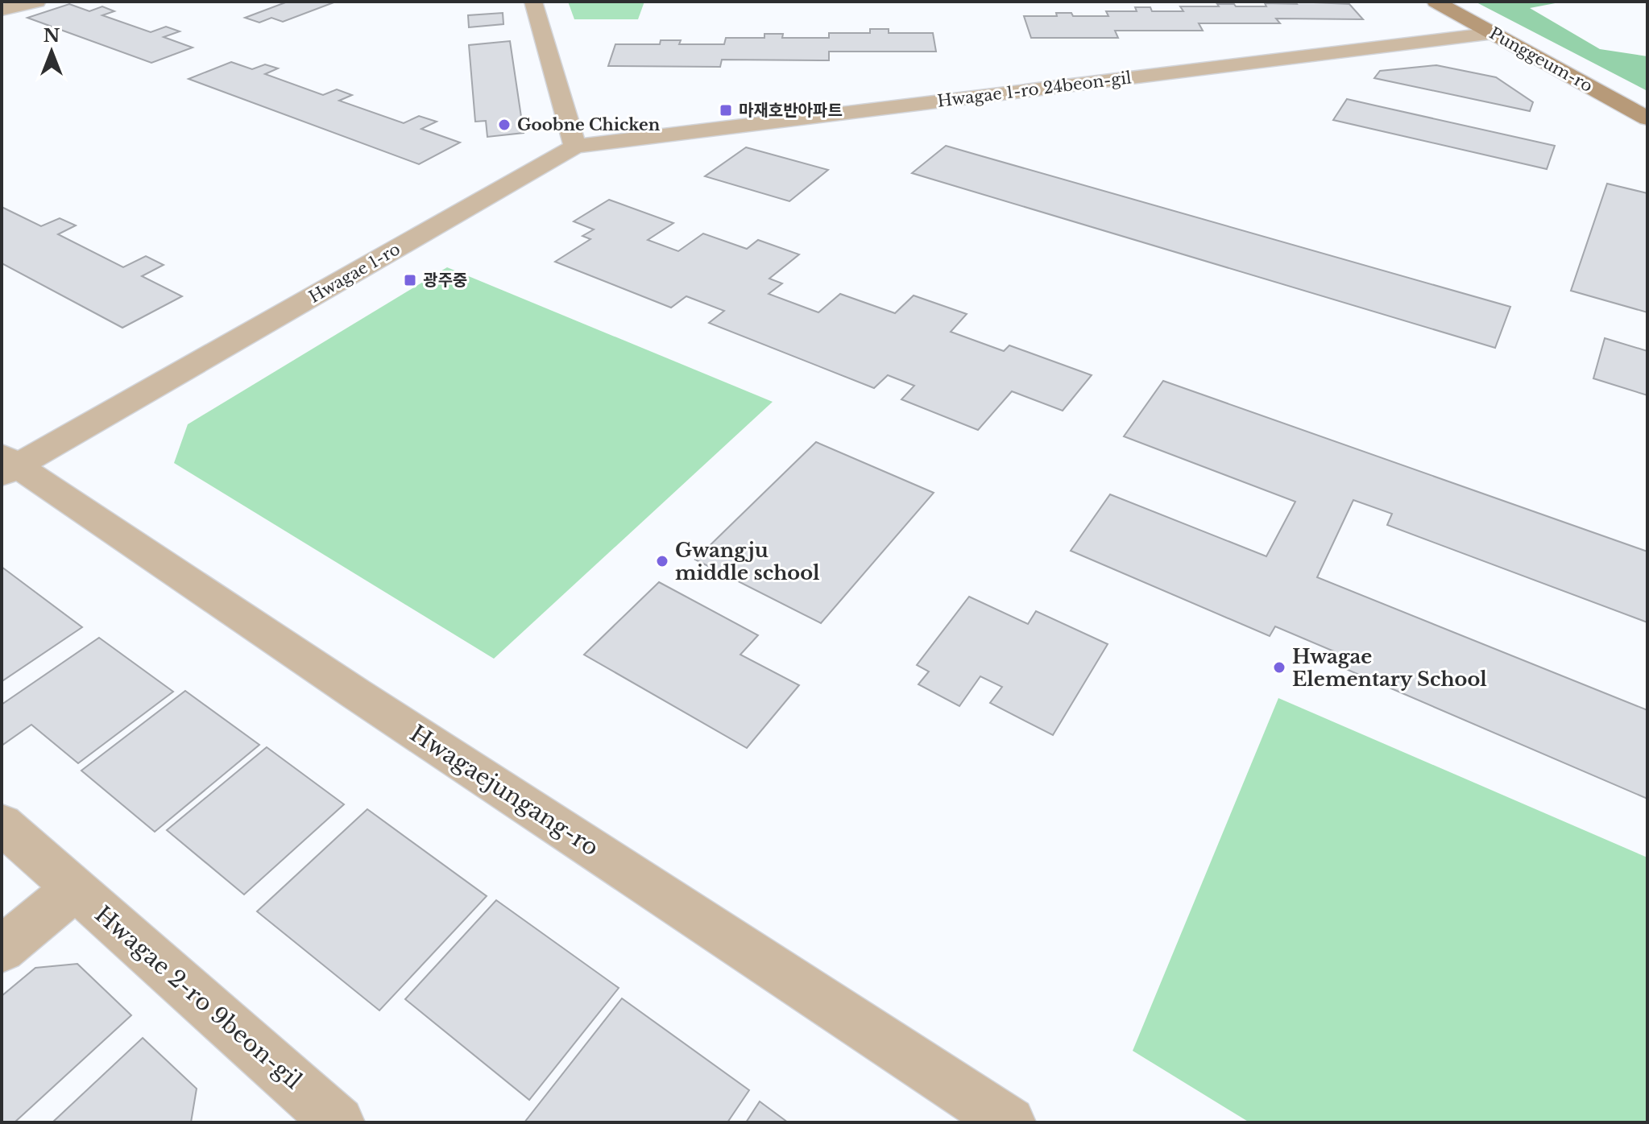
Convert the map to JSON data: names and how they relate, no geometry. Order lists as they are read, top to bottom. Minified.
{"streets":{"street":["Punggeum-ro","Hwagae 1-ro 24beon-gil","Hwagae 1-ro","Hwagaejungang-ro","Hwagae 2-ro 9beon-gil"]},"crossings":[["Punggeum-ro","Hwagae 1-ro 24beon-gil"],["Hwagae 1-ro 24beon-gil","Hwagae 1-ro"],["Hwagae 1-ro","Hwagaejungang-ro"]],"places":{"transit":["마재호반아파트","광주중"],"other":["Goobne Chicken","Gwangju middle school","Hwagae Elementary School"]},"north":"top"}
